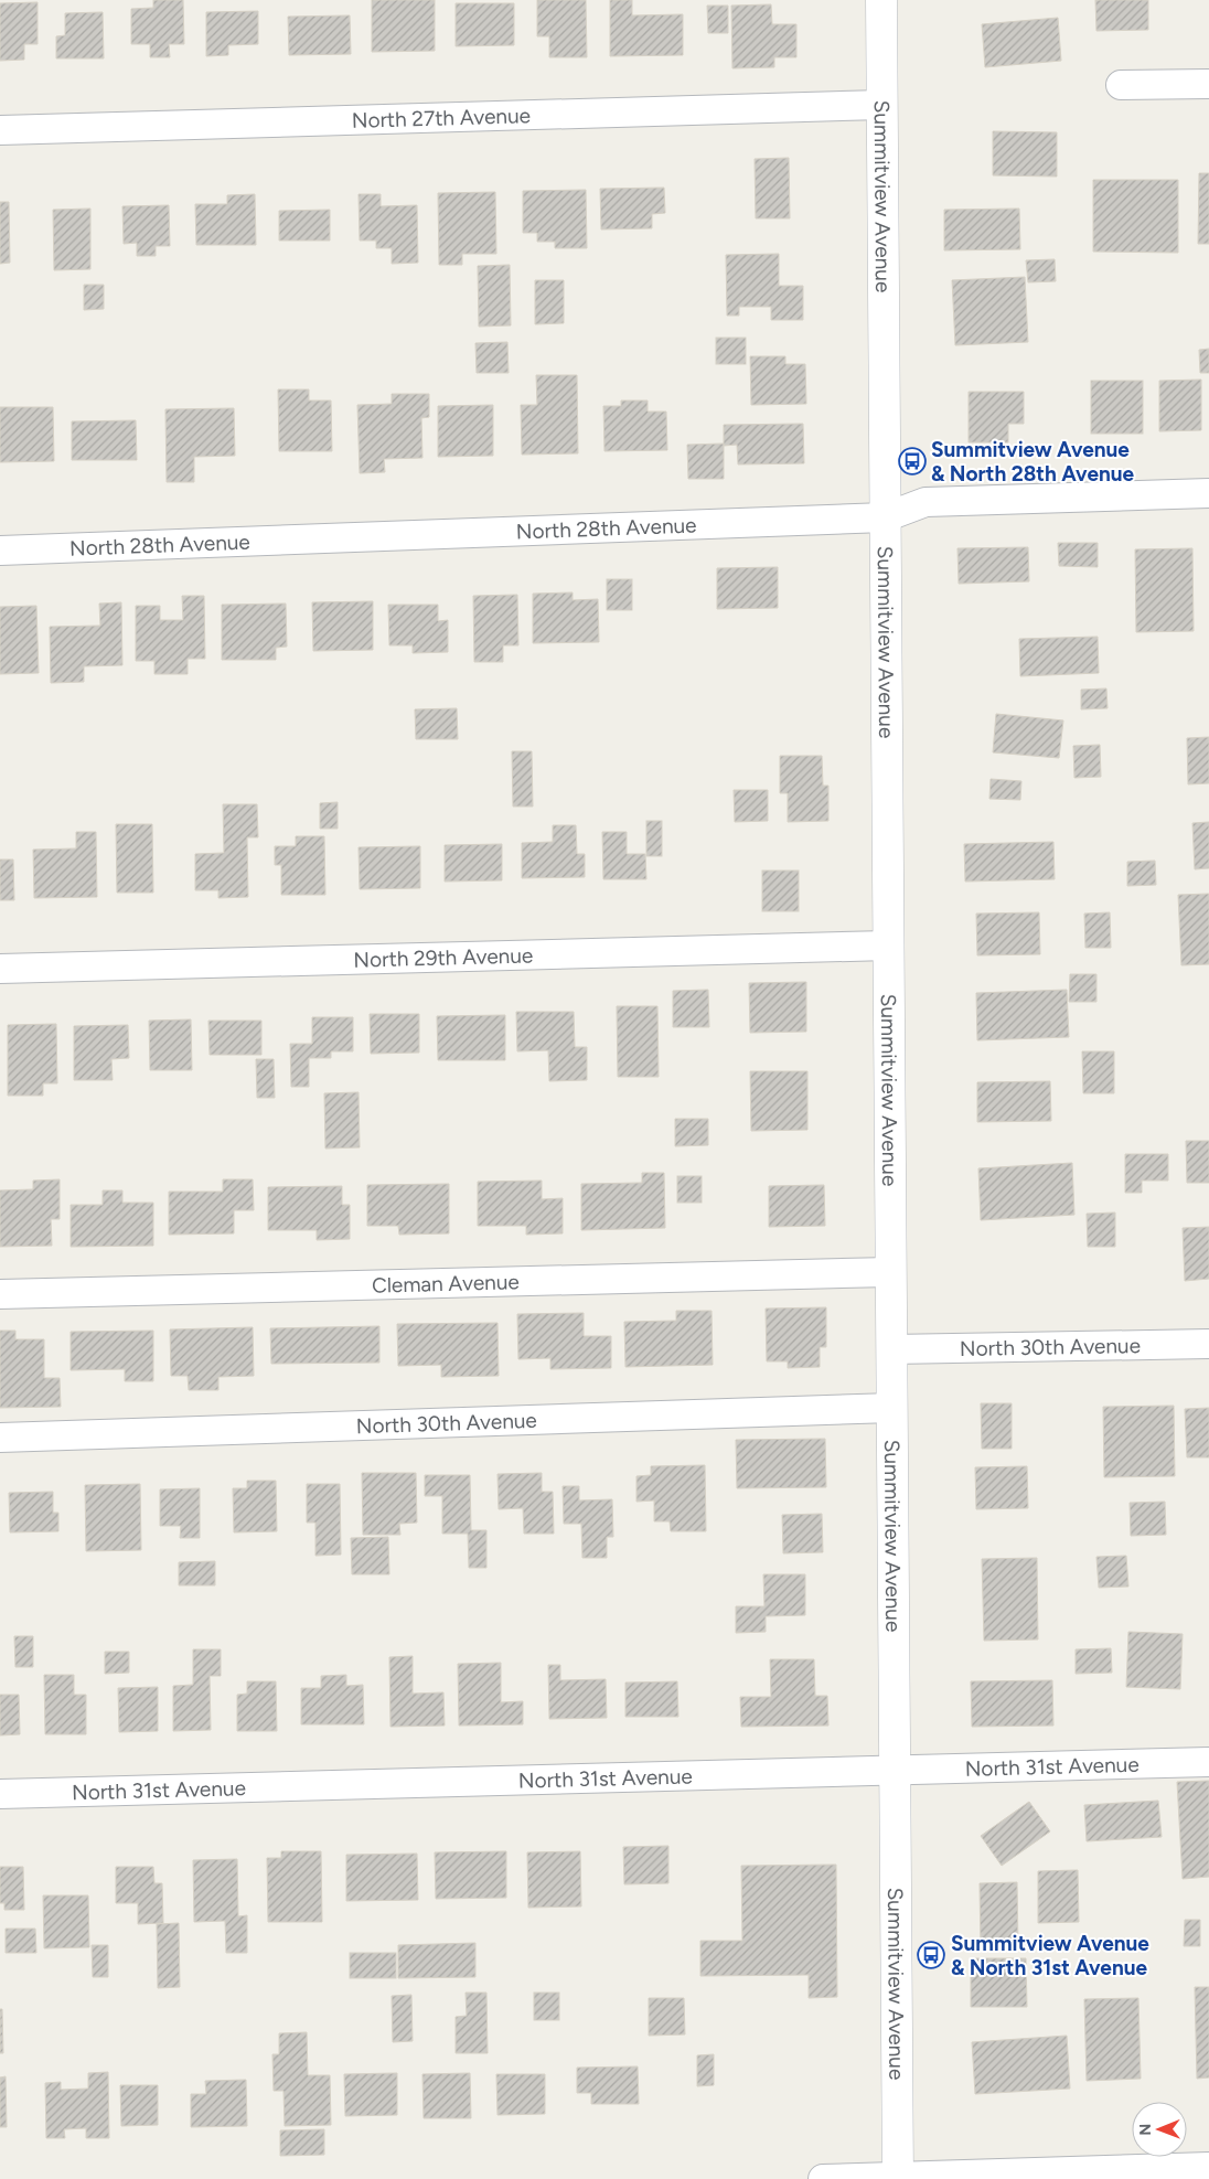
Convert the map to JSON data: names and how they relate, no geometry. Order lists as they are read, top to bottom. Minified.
{"streets":{"main road":["Summitview Avenue"],"street":["North 27th Avenue","North 28th Avenue","North 29th Avenue","Cleman Avenue","North 30th Avenue","North 31st Avenue"]},"crossings":[["North 27th Avenue","Summitview Avenue"],["Summitview Avenue","North 28th Avenue"],["Summitview Avenue","North 29th Avenue"],["Summitview Avenue","Cleman Avenue"],["Summitview Avenue","North 30th Avenue"],["Summitview Avenue","North 31st Avenue"]],"places":{"bus stop":["Summitview Avenue & North 28th Avenue","Summitview Avenue & North 31st Avenue"]},"north":"left"}
